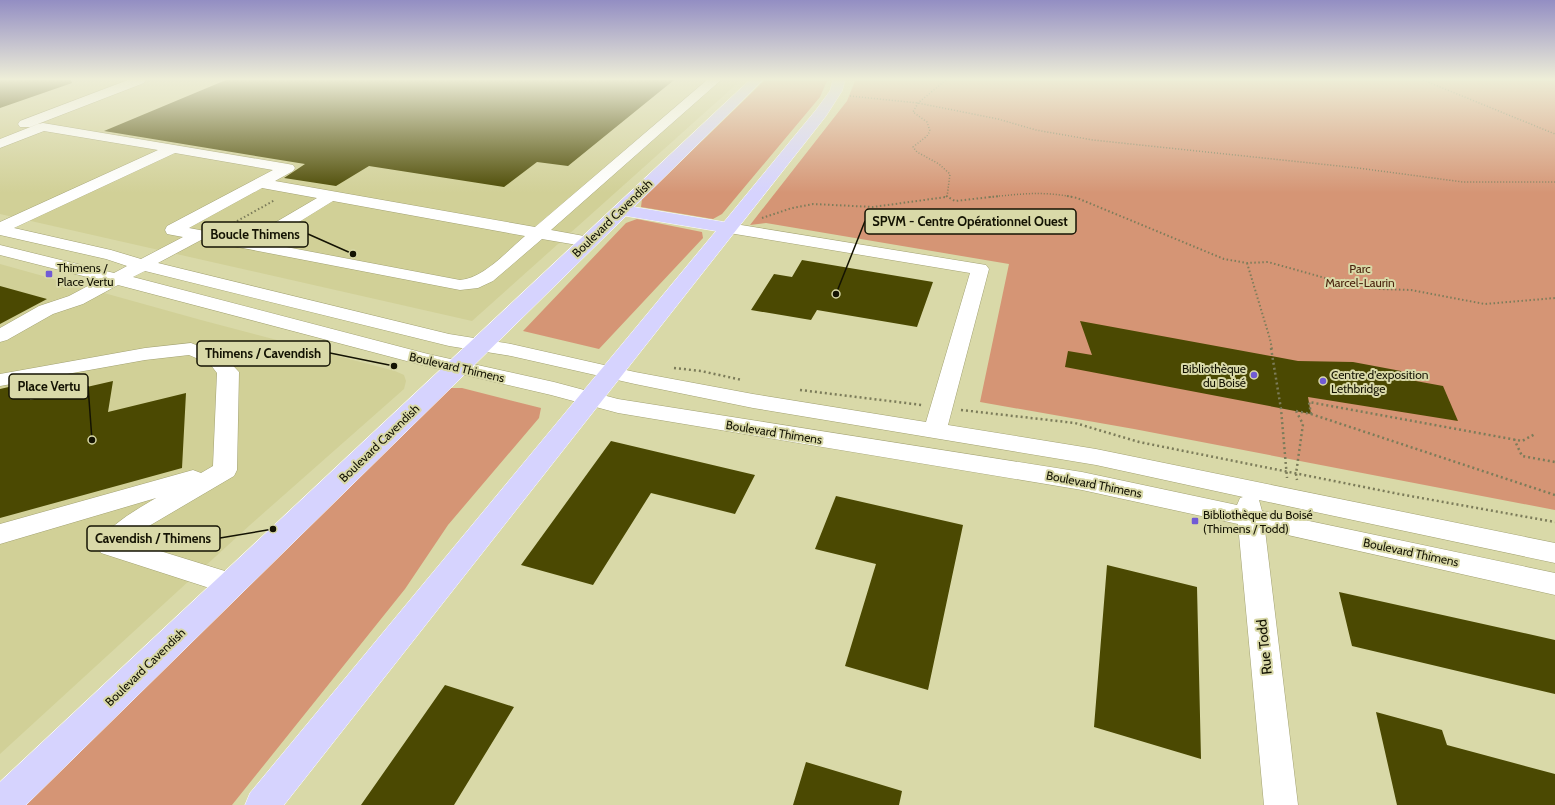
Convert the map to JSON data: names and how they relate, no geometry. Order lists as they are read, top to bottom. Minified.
{"streets":{"main road":["Boulevard Cavendish"],"street":["Boulevard Thimens","Rue Todd"]},"crossings":[["Boulevard Cavendish","Boulevard Thimens"],["Boulevard Thimens","Rue Todd"]],"parks":["Parc Marcel-Laurin"],"places":{"other":["Boucle Thimens","SPVM - Centre Opérationnel Ouest","Thimens / Cavendish","Bibliothèque du Boisé","Centre d'exposition Lethbridge","Place Vertu","Cavendish / Thimens"],"transit":["Thimens / Place Vertu","Bibliothèque du Boisé (Thimens / Todd)"]}}
